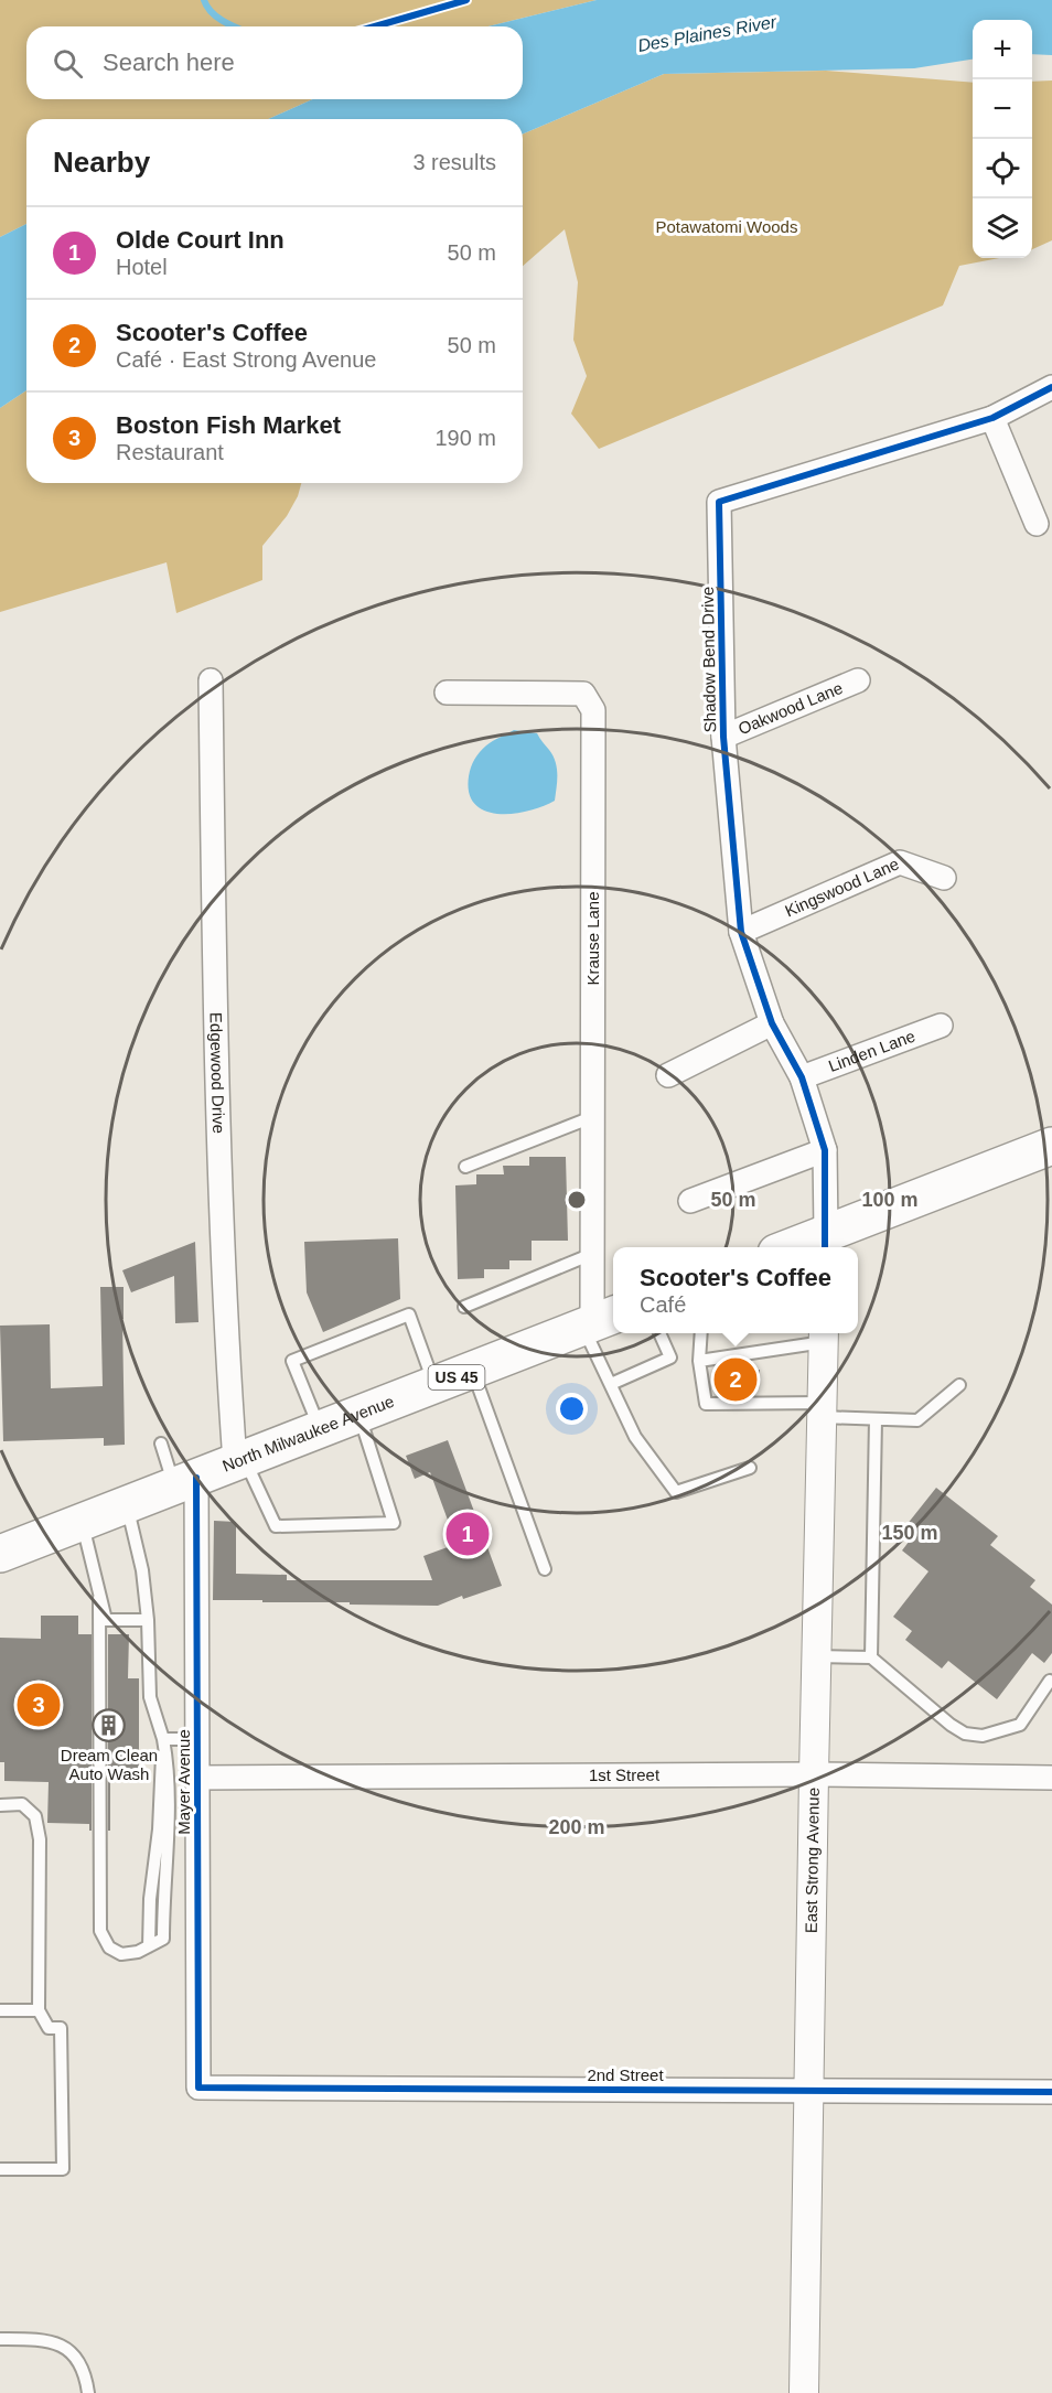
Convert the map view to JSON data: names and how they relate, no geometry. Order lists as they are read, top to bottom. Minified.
{"streets":{"main road":["US 45","North Milwaukee Avenue"],"street":["Shadow Bend Drive","Oakwood Lane","Kingswood Lane","Krause Lane","Linden Lane","Edgewood Drive","1st Street","Mayer Avenue","East Strong Avenue","2nd Street"]},"crossings":[["Shadow Bend Drive","Oakwood Lane"],["Shadow Bend Drive","Kingswood Lane"],["Shadow Bend Drive","Linden Lane"],["Krause Lane","North Milwaukee Avenue"],["Edgewood Drive","North Milwaukee Avenue"],["North Milwaukee Avenue","Mayer Avenue"],["1st Street","Mayer Avenue"],["1st Street","East Strong Avenue"],["Mayer Avenue","2nd Street"],["East Strong Avenue","2nd Street"]],"water":["Des Plaines River"],"parks":["Potawatomi Woods"],"places":{"building":["Dream Clean Auto Wash"]},"page":{"map_buttons":["+","−"],"search":"Search here","heading":["Nearby","3 results"],"list":[{"mark":"1","name":"Olde Court Inn","note":"Hotel","value":"50 m"},{"mark":"2","name":"Scooter's Coffee","note":"Café · East Strong Avenue","value":"50 m"},{"mark":"3","name":"Boston Fish Market","note":"Restaurant","value":"190 m"}],"popup":["Scooter's Coffee","Café"],"pins":["2","1","3"]},"rings":["50 m","100 m","150 m","200 m"]}
